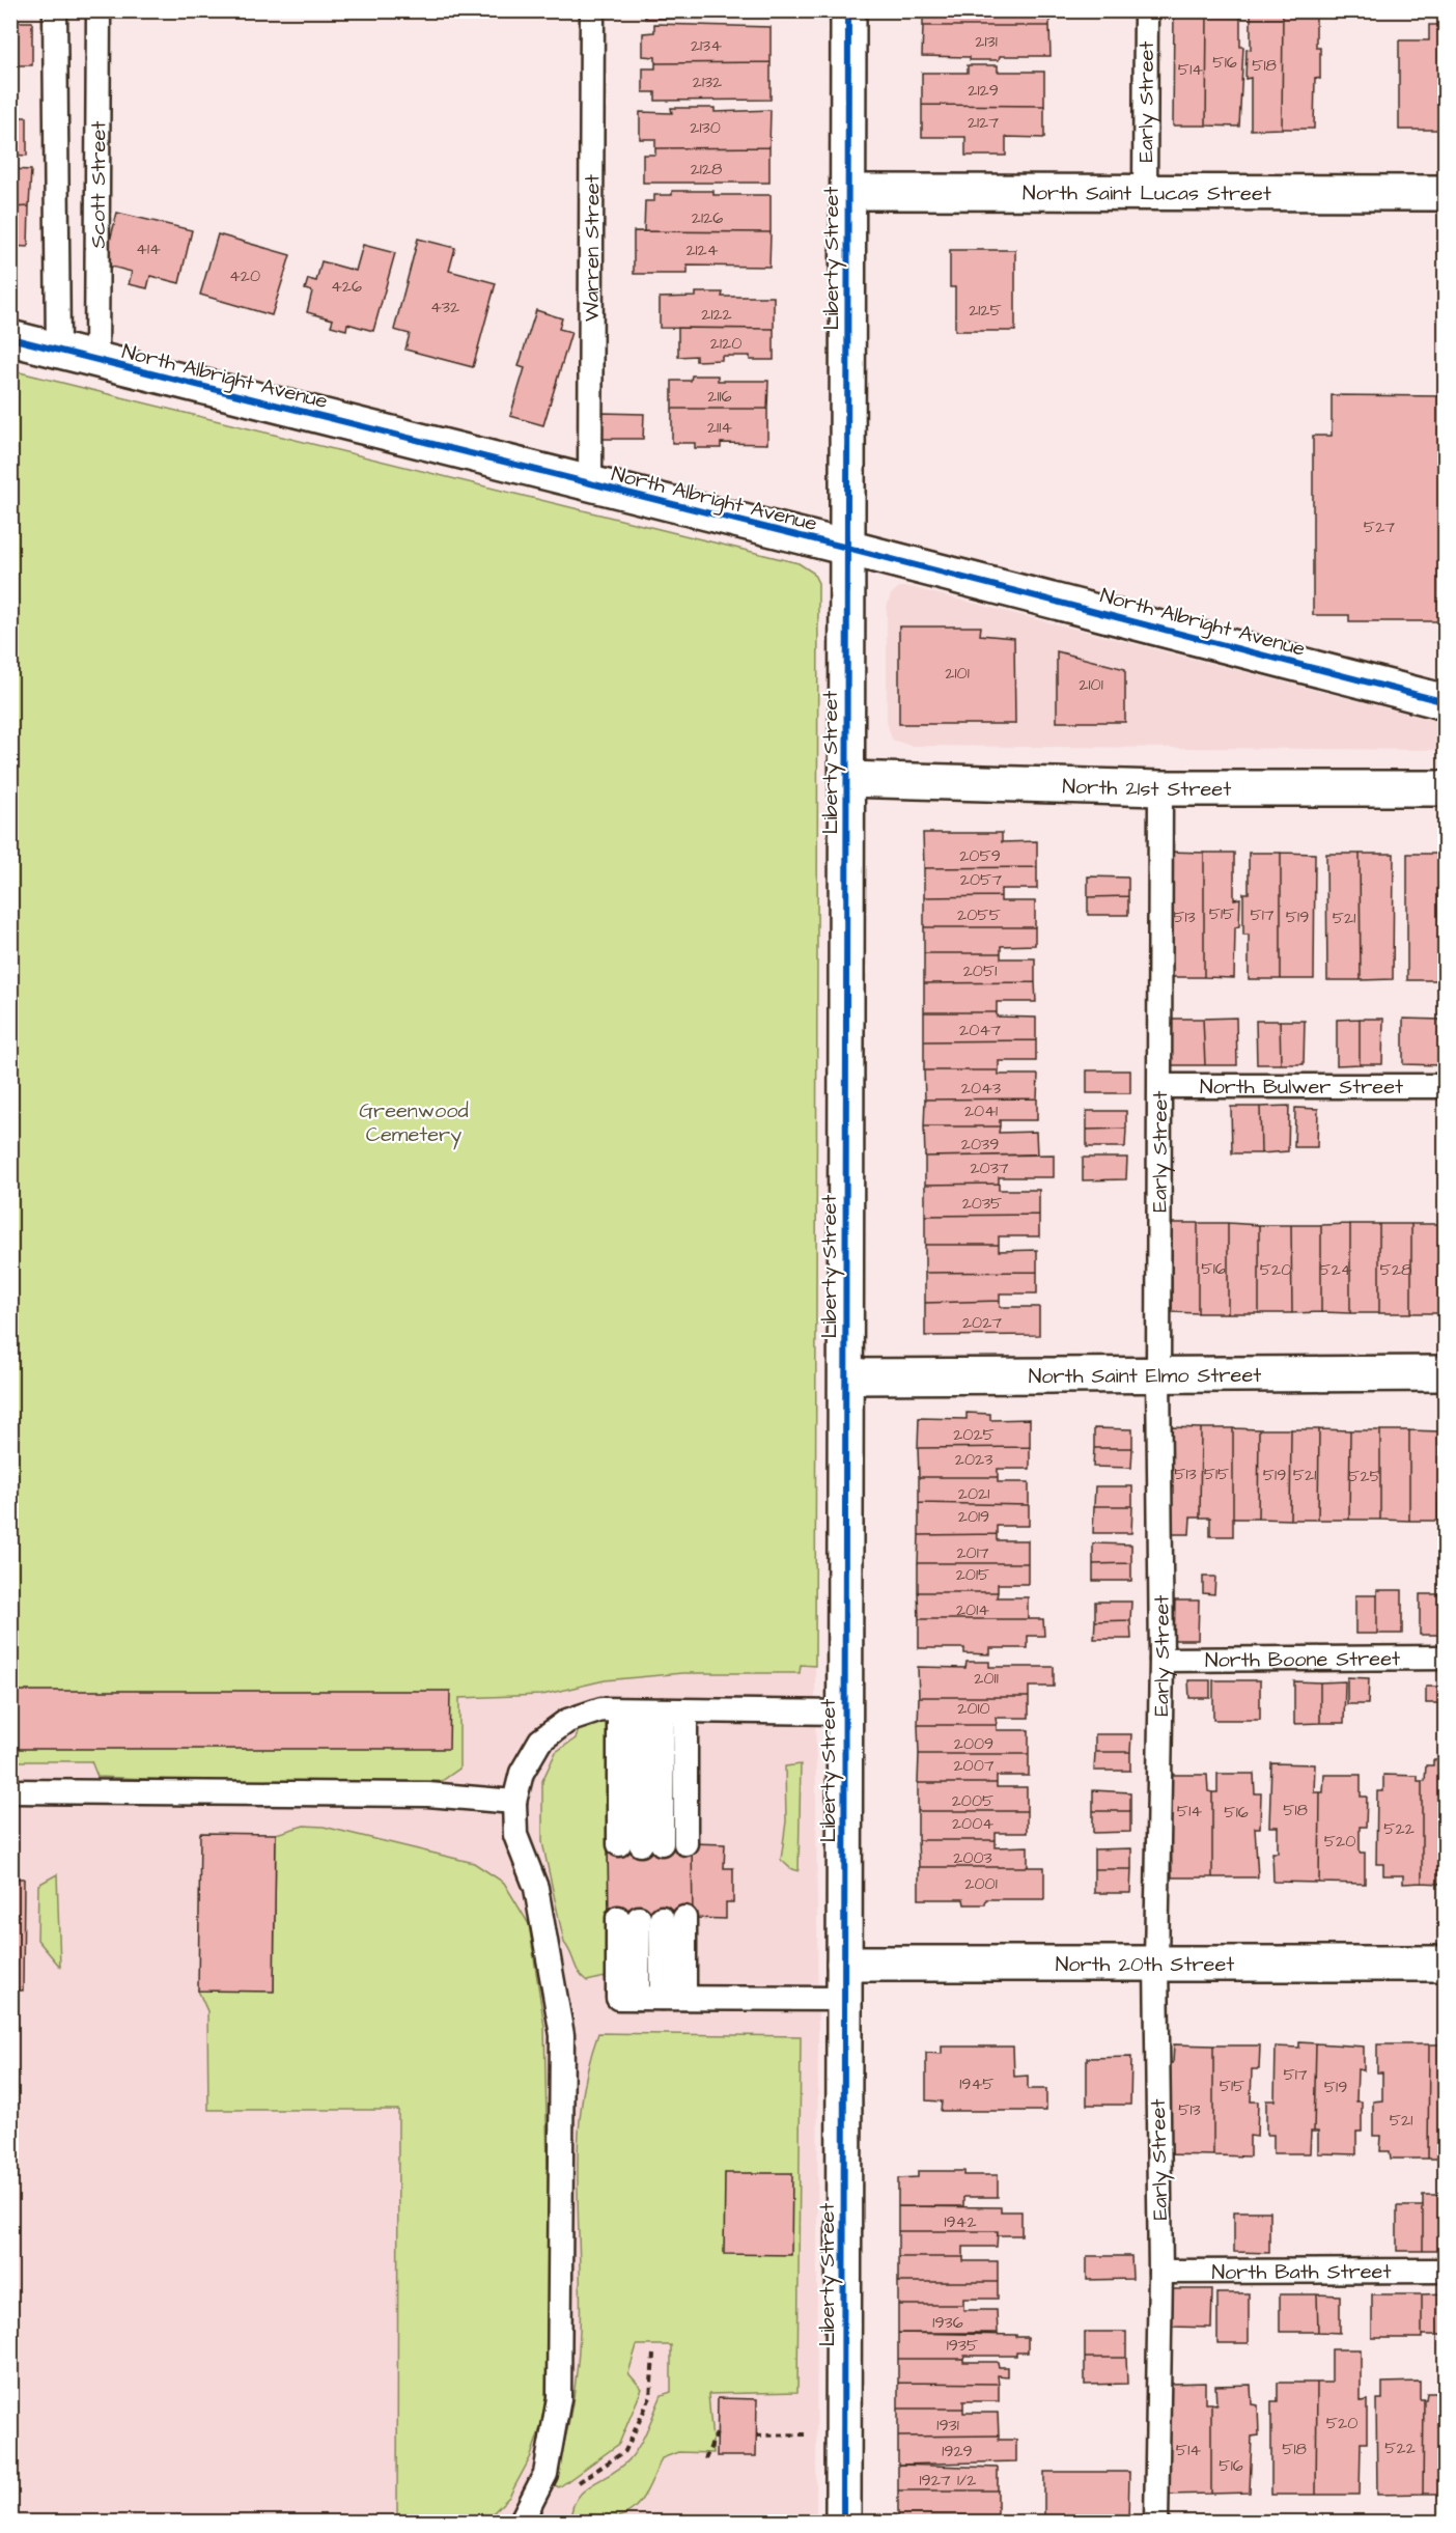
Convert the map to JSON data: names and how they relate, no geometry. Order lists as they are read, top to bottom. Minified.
{"streets":{"street":["North Saint Lucas Street","Liberty Street","North Albright Avenue","North 21st Street","North Saint Elmo Street","North 20th Street"],"lane":["Early Street","Scott Street","Warren Street","North Bulwer Street","North Boone Street","North Bath Street"]},"crossings":[["Early Street","North Saint Lucas Street"],["Early Street","North 21st Street"],["Early Street","North Bulwer Street"],["Early Street","North Saint Elmo Street"],["Early Street","North Boone Street"],["Early Street","North 20th Street"],["Early Street","North Bath Street"],["Scott Street","North Albright Avenue"],["North Saint Lucas Street","Liberty Street"],["Warren Street","North Albright Avenue"],["Liberty Street","North Albright Avenue"],["Liberty Street","North 21st Street"],["Liberty Street","North Saint Elmo Street"],["Liberty Street","North 20th Street"]],"parks":["Greenwood Cemetery"],"house_numbers":["2131","2134","516","518","514","2132","2129","2127","2130","2128","2126","414","2124","420","426","432","2125","2122","2120","2116","2114","527","2101","2101","2059","2057","515","2055","517","513","519","521","2051","2047","2043","2041","2039","2037","2035","516","520","524","528","2027","2025","2023","513","515","519","521","525","2021","2019","2017","2015","2014","2011","2010","2009","2007","2005","518","514","516","2004","522","520","2003","2001","517","1945","515","519","513","521","1942","1936","1935","520","1931","522","518","514","1929","516","1927 1/2"]}
